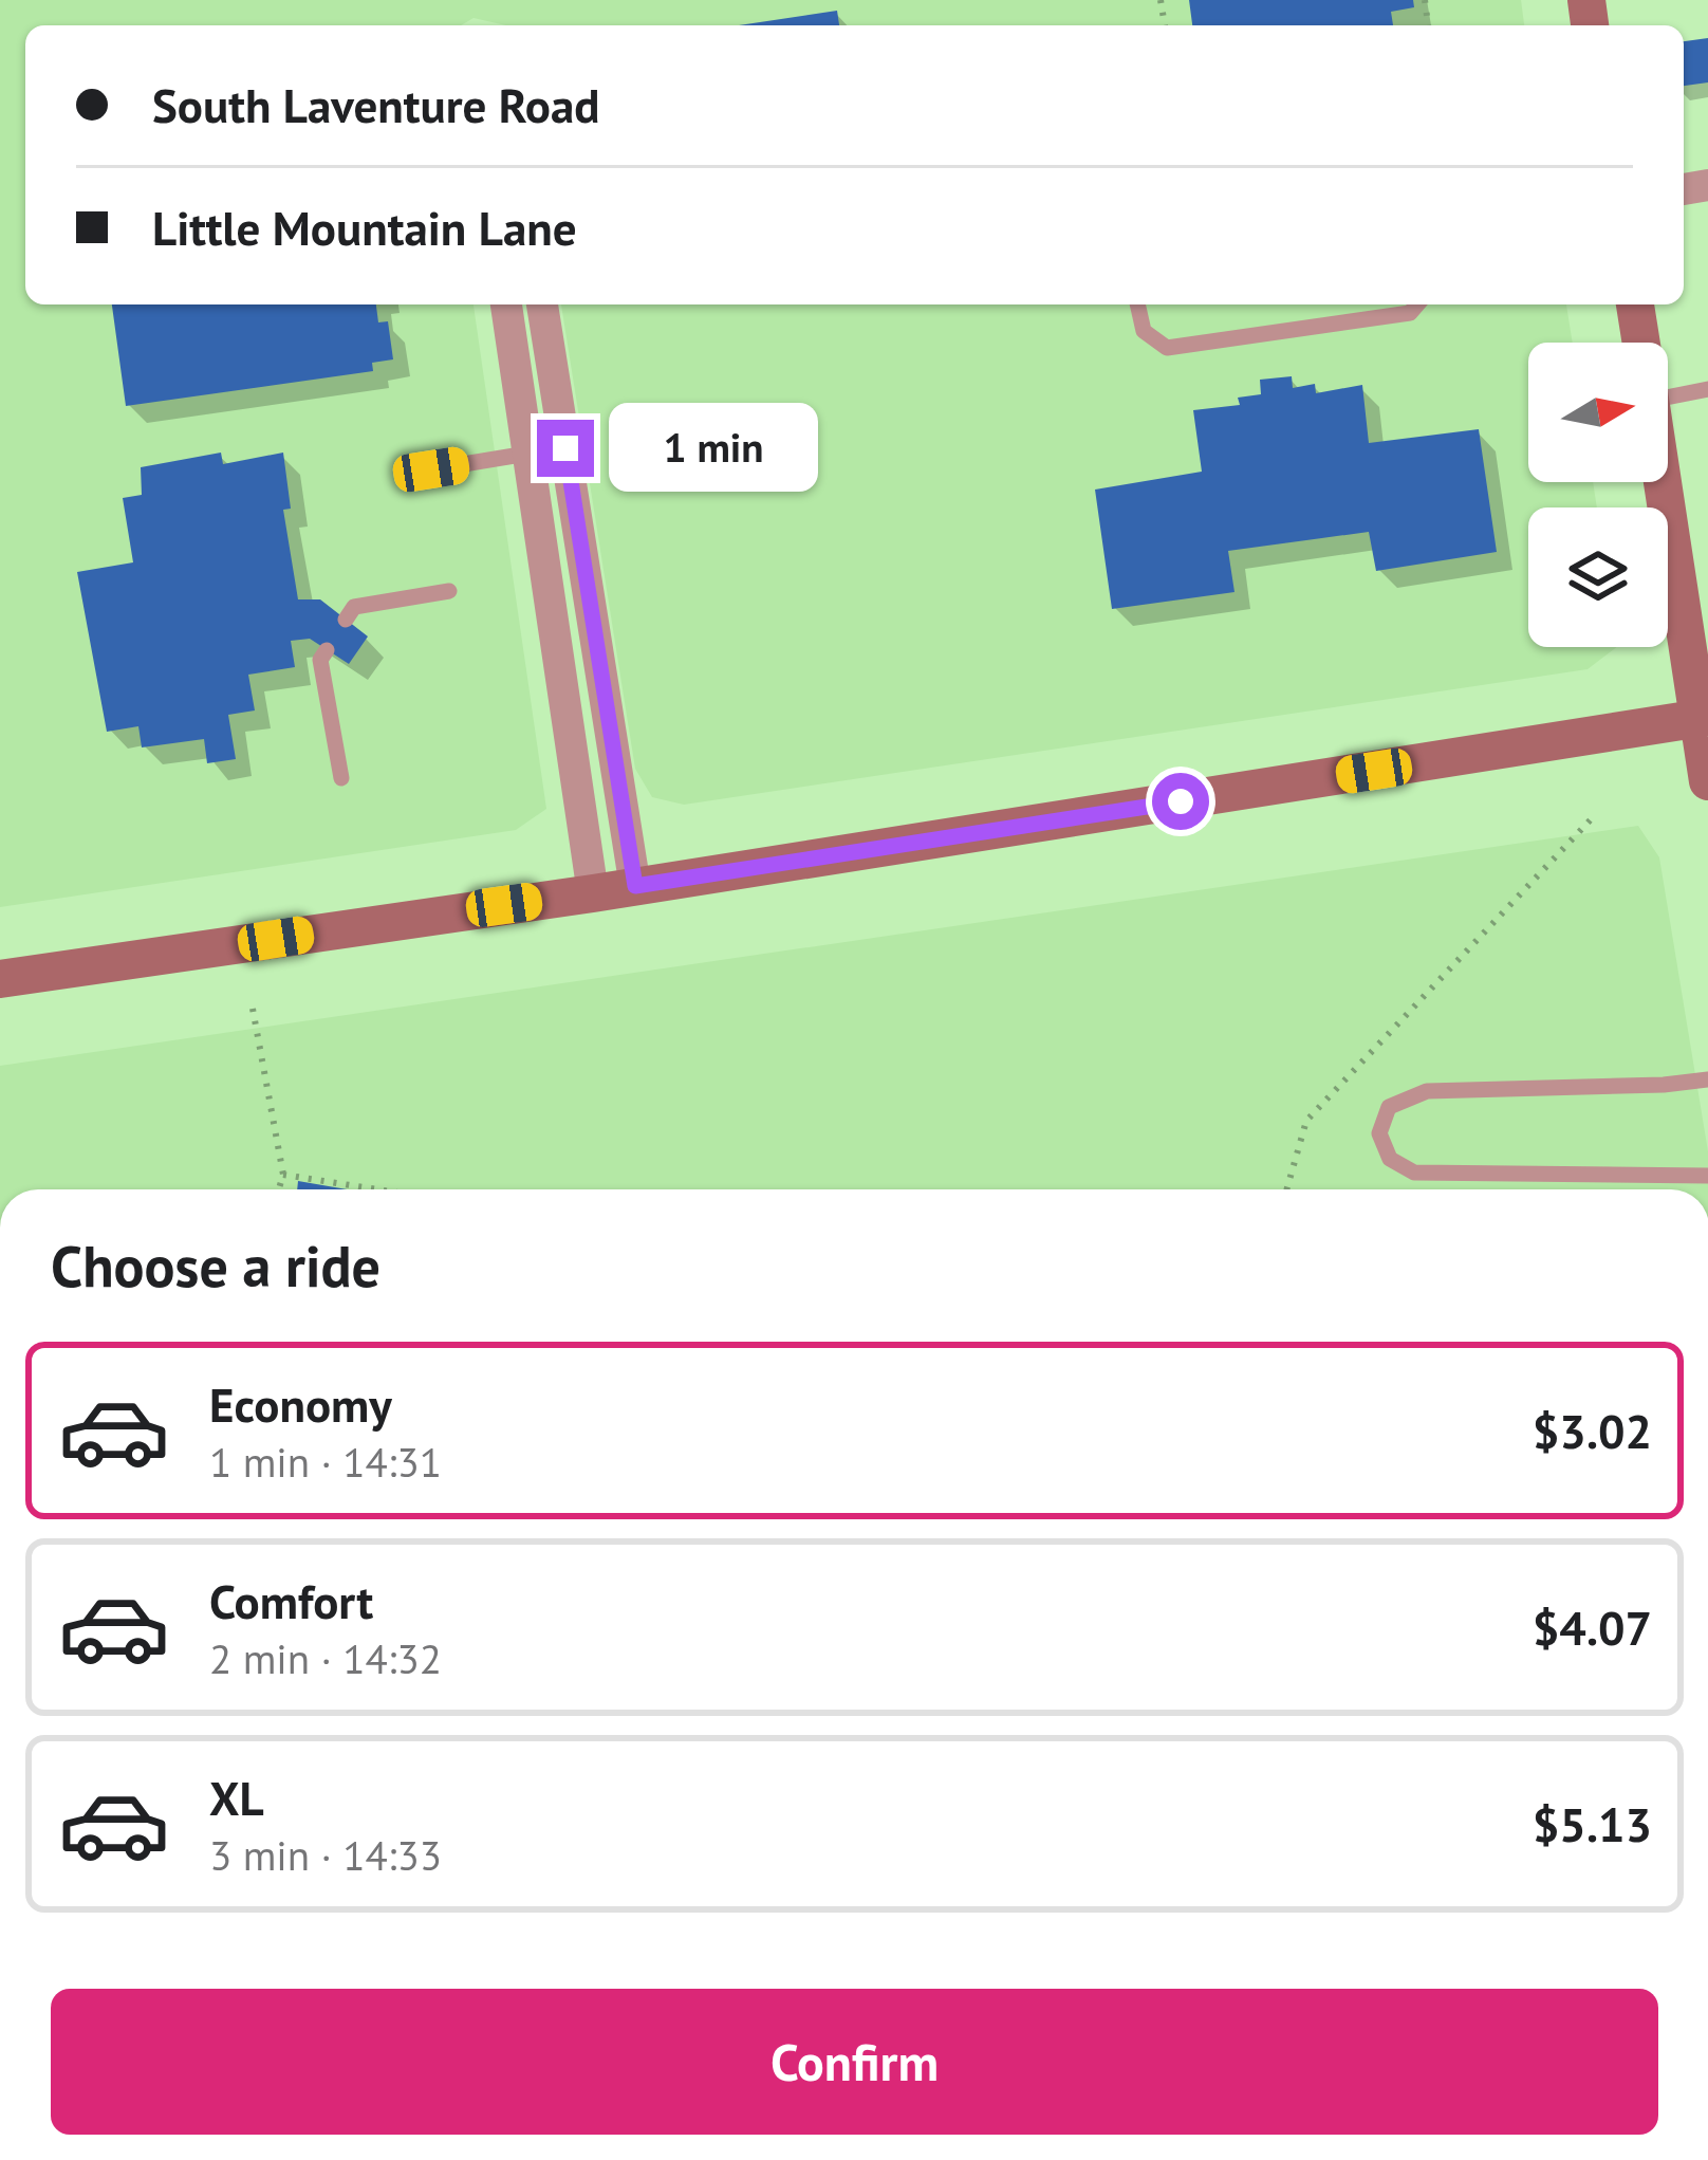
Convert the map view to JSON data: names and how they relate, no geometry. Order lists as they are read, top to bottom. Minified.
{"north":"right","page":{"banner":["South Laventure Road","Little Mountain Lane"],"bubble":"1 min","heading":"Choose a ride","list":[{"name":"Economy","note":"1 min · 14:31","value":"$3.02"},{"name":"Comfort","note":"2 min · 14:32","value":"$4.07"},{"name":"XL","note":"3 min · 14:33","value":"$5.13"}],"buttons":"Confirm"}}
